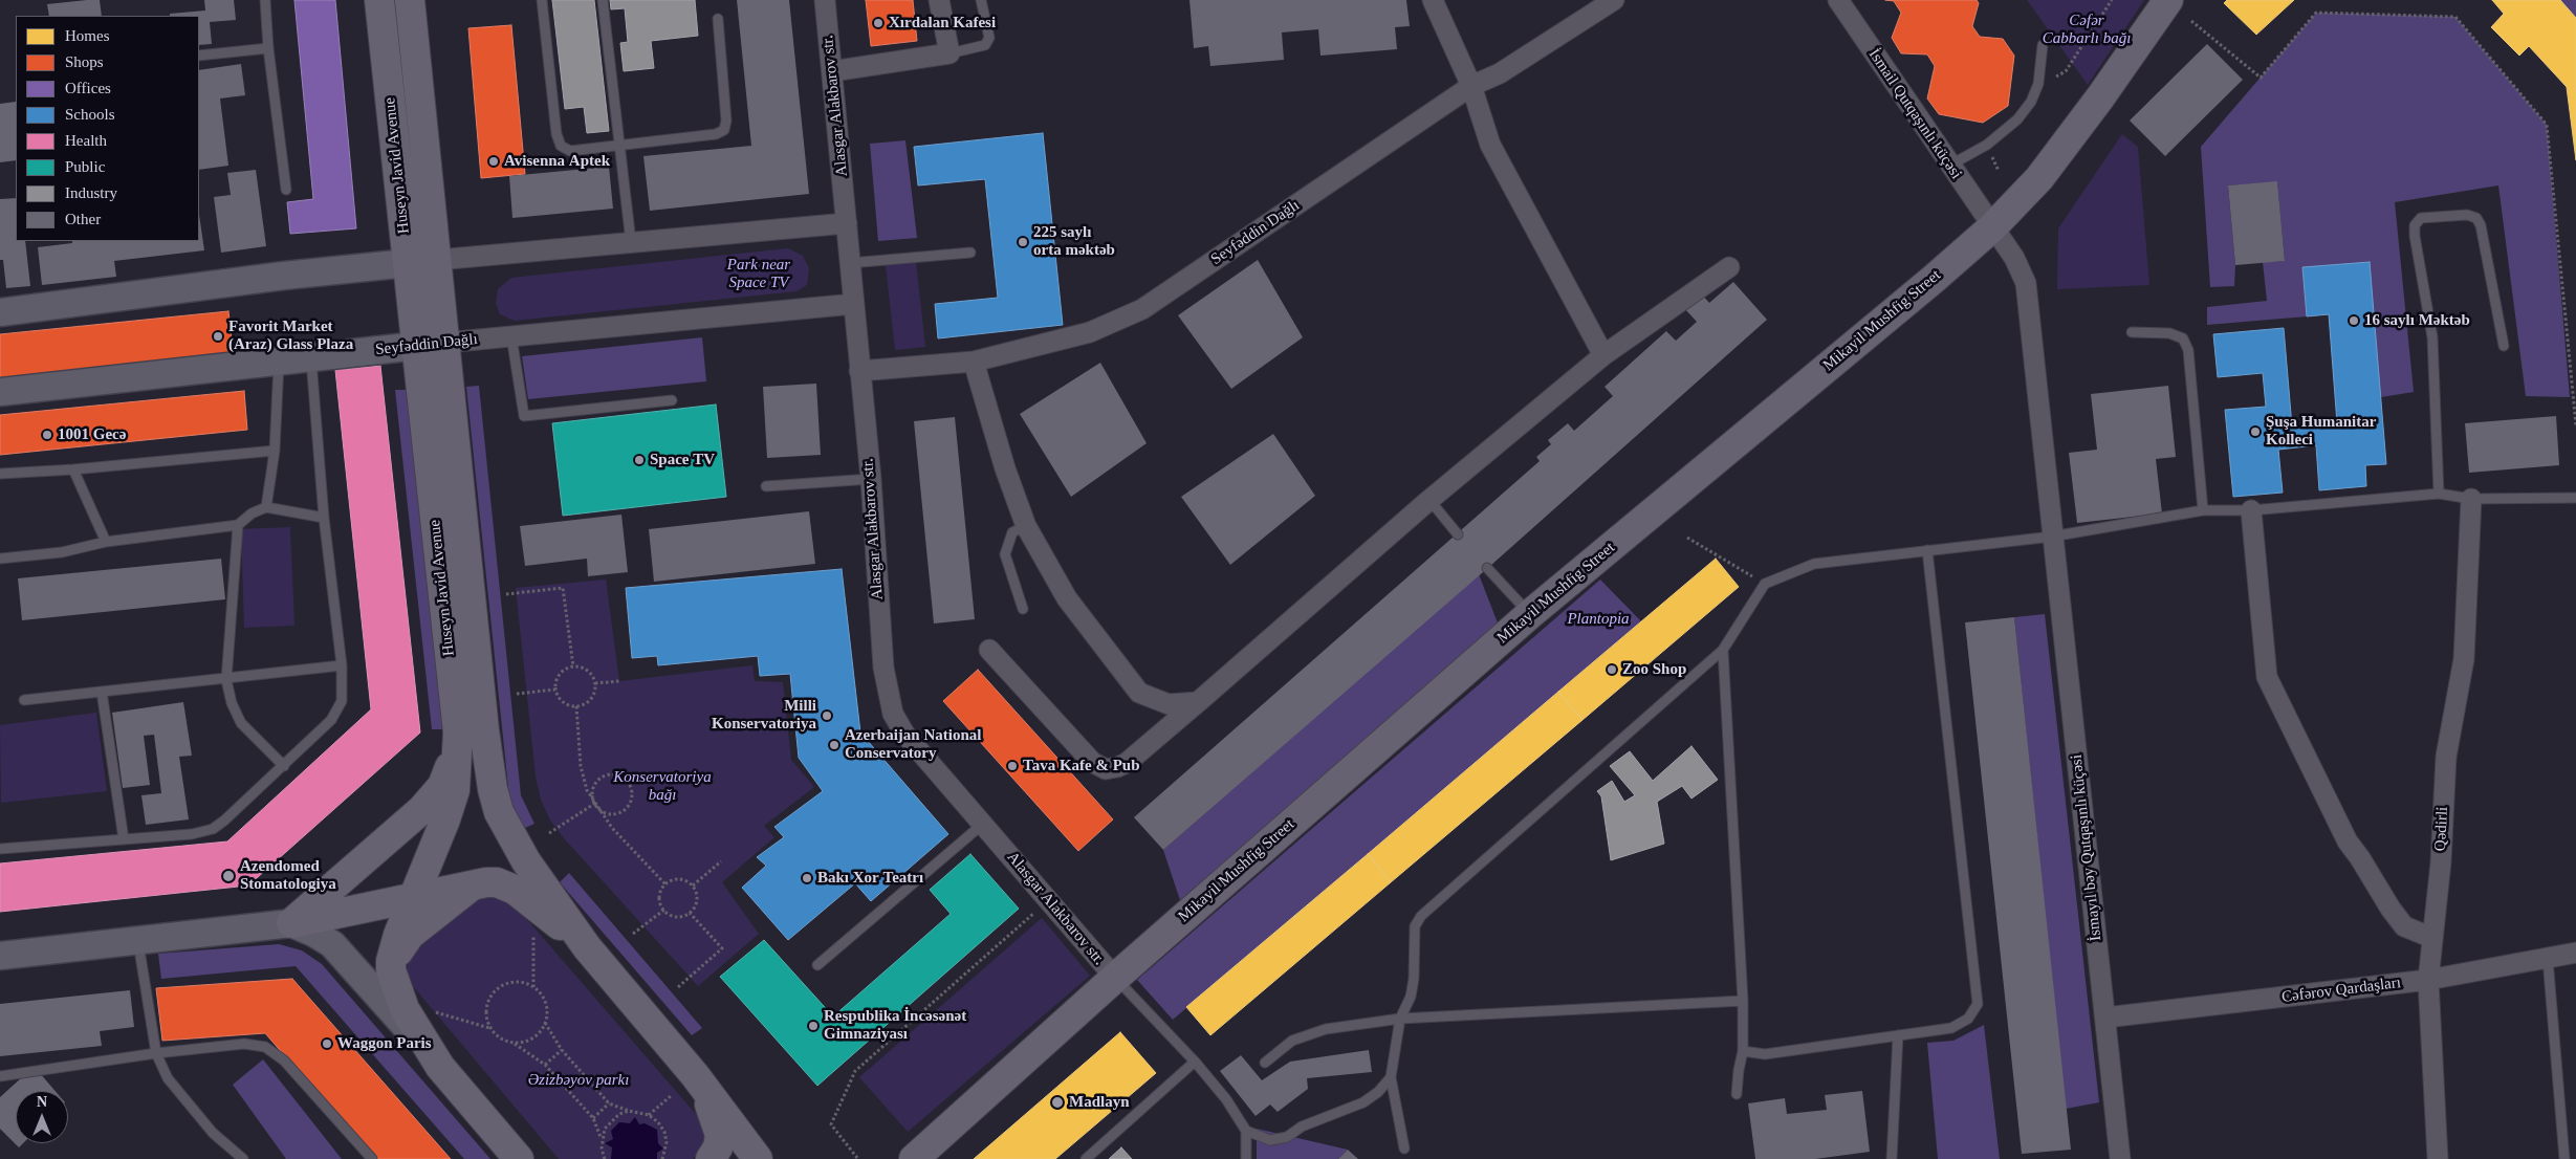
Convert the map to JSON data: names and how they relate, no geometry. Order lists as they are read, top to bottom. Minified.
{"streets":{"main road":["Huseyn Javid Avenue","Mikayil Mushfig Street"],"street":["Alasgar Alakbarov str.","İsmail Qutqaşınlı küçəsi","Seyfəddin Dağlı","Qədirli","İsmayıl bəy Qutqaşınlı küçəsi","Cəfərov Qardaşları"]},"crossings":[["Alasgar Alakbarov str.","Seyfəddin Dağlı"],["Alasgar Alakbarov str.","Mikayil Mushfig Street"],["İsmail Qutqaşınlı küçəsi","Mikayil Mushfig Street"],["İsmail Qutqaşınlı küçəsi","İsmayıl bəy Qutqaşınlı küçəsi"],["Huseyn Javid Avenue","Seyfəddin Dağlı"],["Qədirli","Cəfərov Qardaşları"],["İsmayıl bəy Qutqaşınlı küçəsi","Cəfərov Qardaşları"]],"parks":["Cəfər Cabbarlı bağı","Park near Space TV","Plantopia","Konservatoriya bağı","Əzizbəyov parkı"],"places":["Xırdalan Kafesi","Avisenna Aptek","225 saylı orta məktəb","16 saylı Məktəb","Favorit Market (Araz) Glass Plaza","Şuşa Humanitar Kolleci","1001 Gecə","Space TV","Zoo Shop","Milli Konservatoriya","Azerbaijan National Conservatory","Tava Kafe & Pub","Azendomed Stomatologiya","Bakı Xor Teatrı","Respublika İncəsənət Gimnaziyası","Waggon Paris","Madlayn"],"legend":["Homes","Shops","Offices","Schools","Health","Public","Industry","Other"],"north":"top"}
